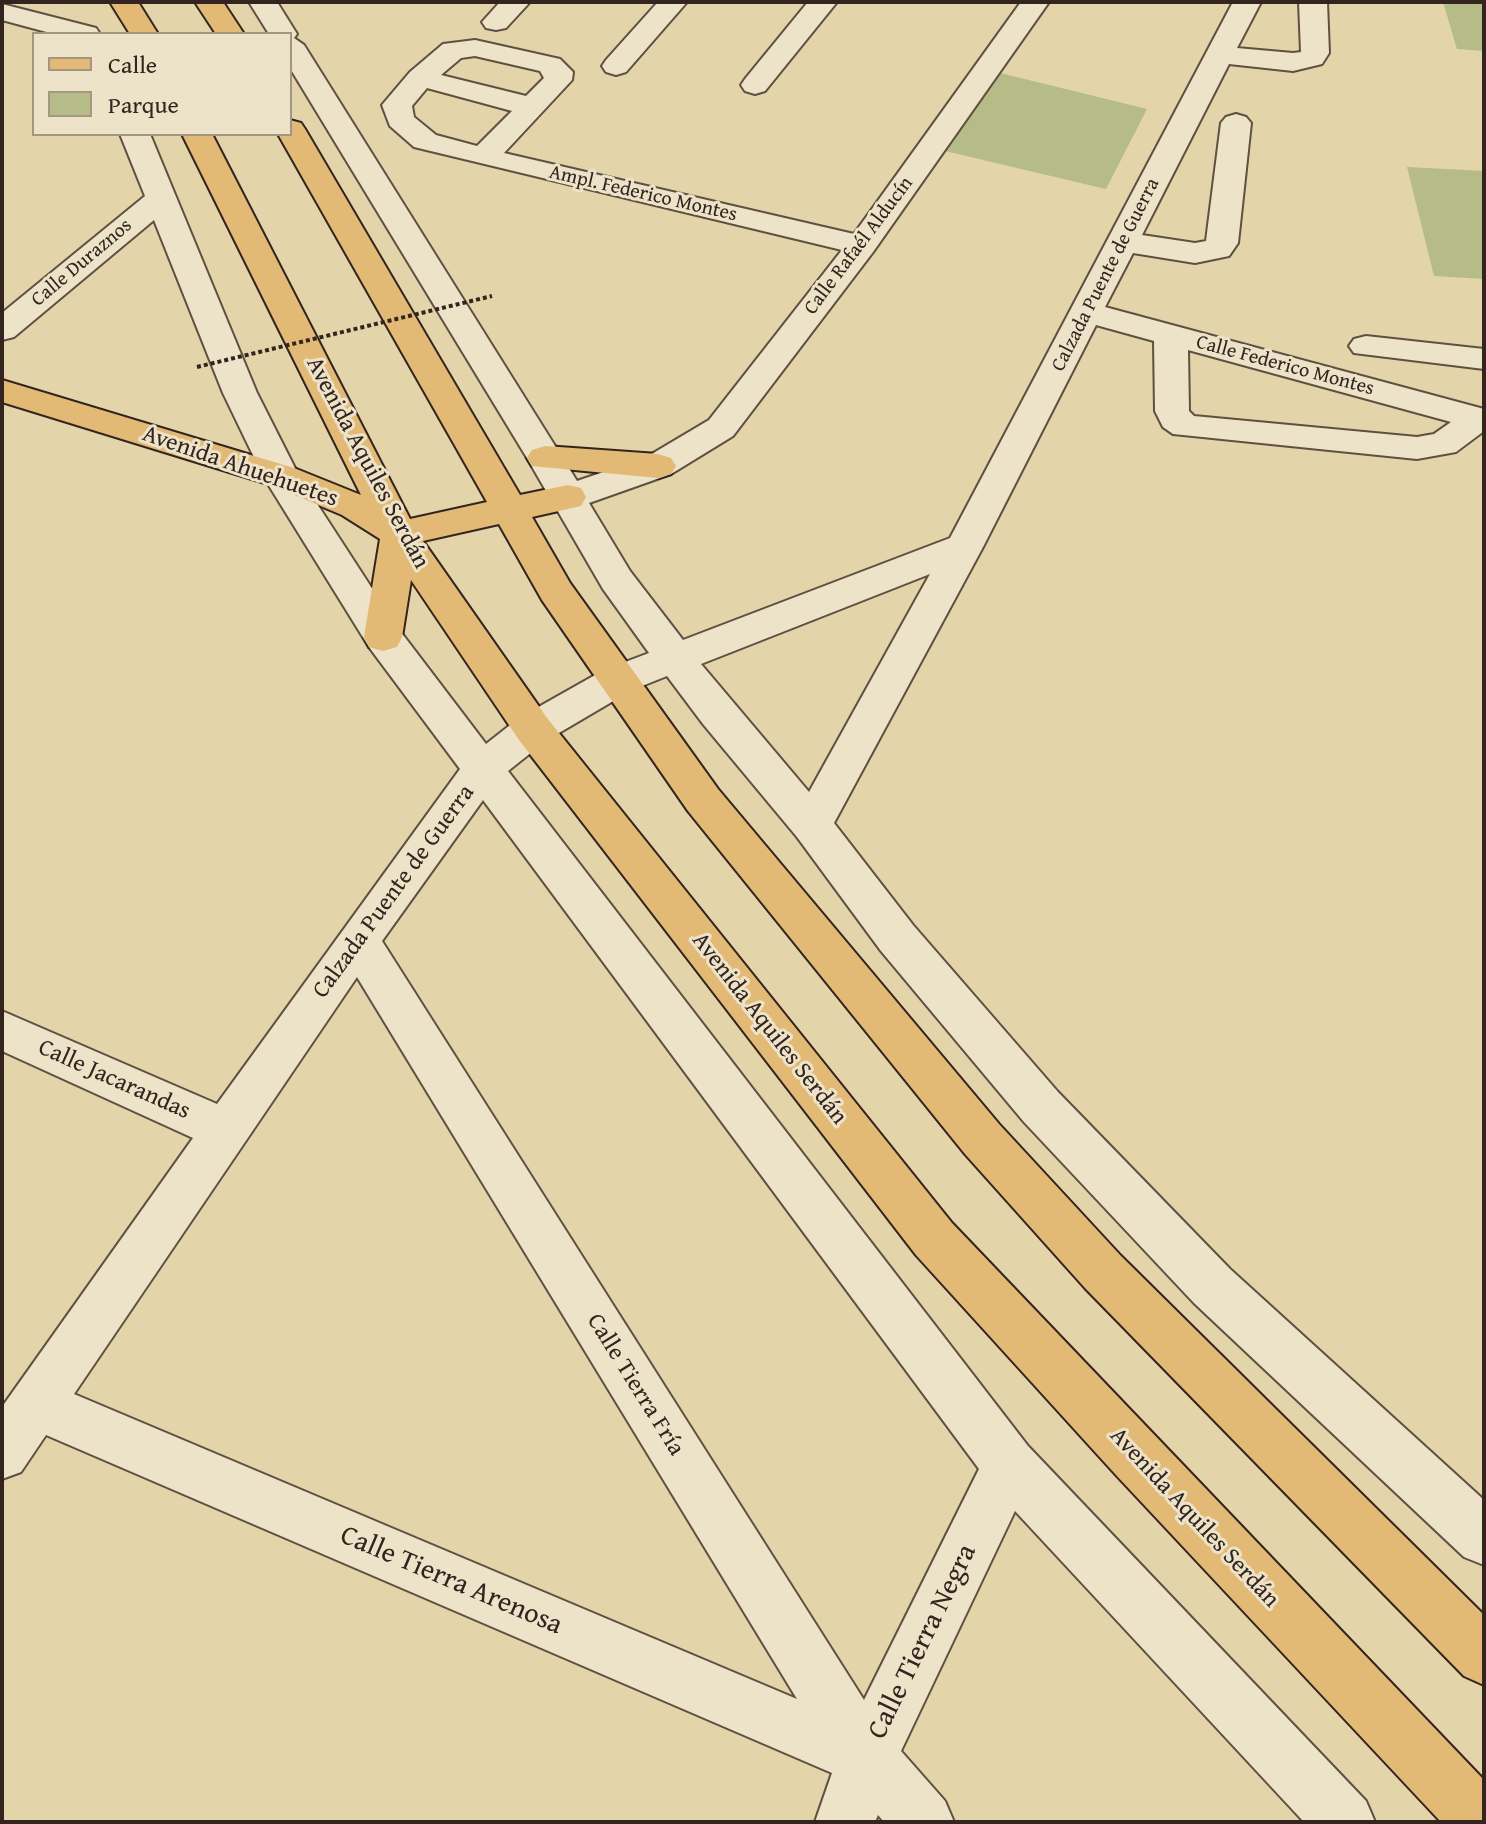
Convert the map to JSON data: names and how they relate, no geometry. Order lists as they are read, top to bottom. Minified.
{"streets":{"main road":["Avenida Aquiles Serdán","Avenida Ahuehuetes"],"street":["Ampl. Federico Montes","Calle Rafaél Alducín","Calle Duraznos","Calzada Puente de Guerra","Calle Federico Montes","Calle Jacarandas","Calle Tierra Fría","Calle Tierra Arenosa","Calle Tierra Negra"]},"crossings":[["Ampl. Federico Montes","Calle Rafaél Alducín"],["Calzada Puente de Guerra","Calle Federico Montes"],["Calzada Puente de Guerra","Avenida Aquiles Serdán"],["Calzada Puente de Guerra","Calle Jacarandas"],["Calzada Puente de Guerra","Calle Tierra Fría"],["Calzada Puente de Guerra","Calle Tierra Arenosa"],["Avenida Aquiles Serdán","Avenida Ahuehuetes"],["Calle Tierra Fría","Calle Tierra Arenosa"],["Calle Tierra Fría","Calle Tierra Negra"],["Calle Tierra Arenosa","Calle Tierra Negra"]],"legend":["Calle","Parque"]}
